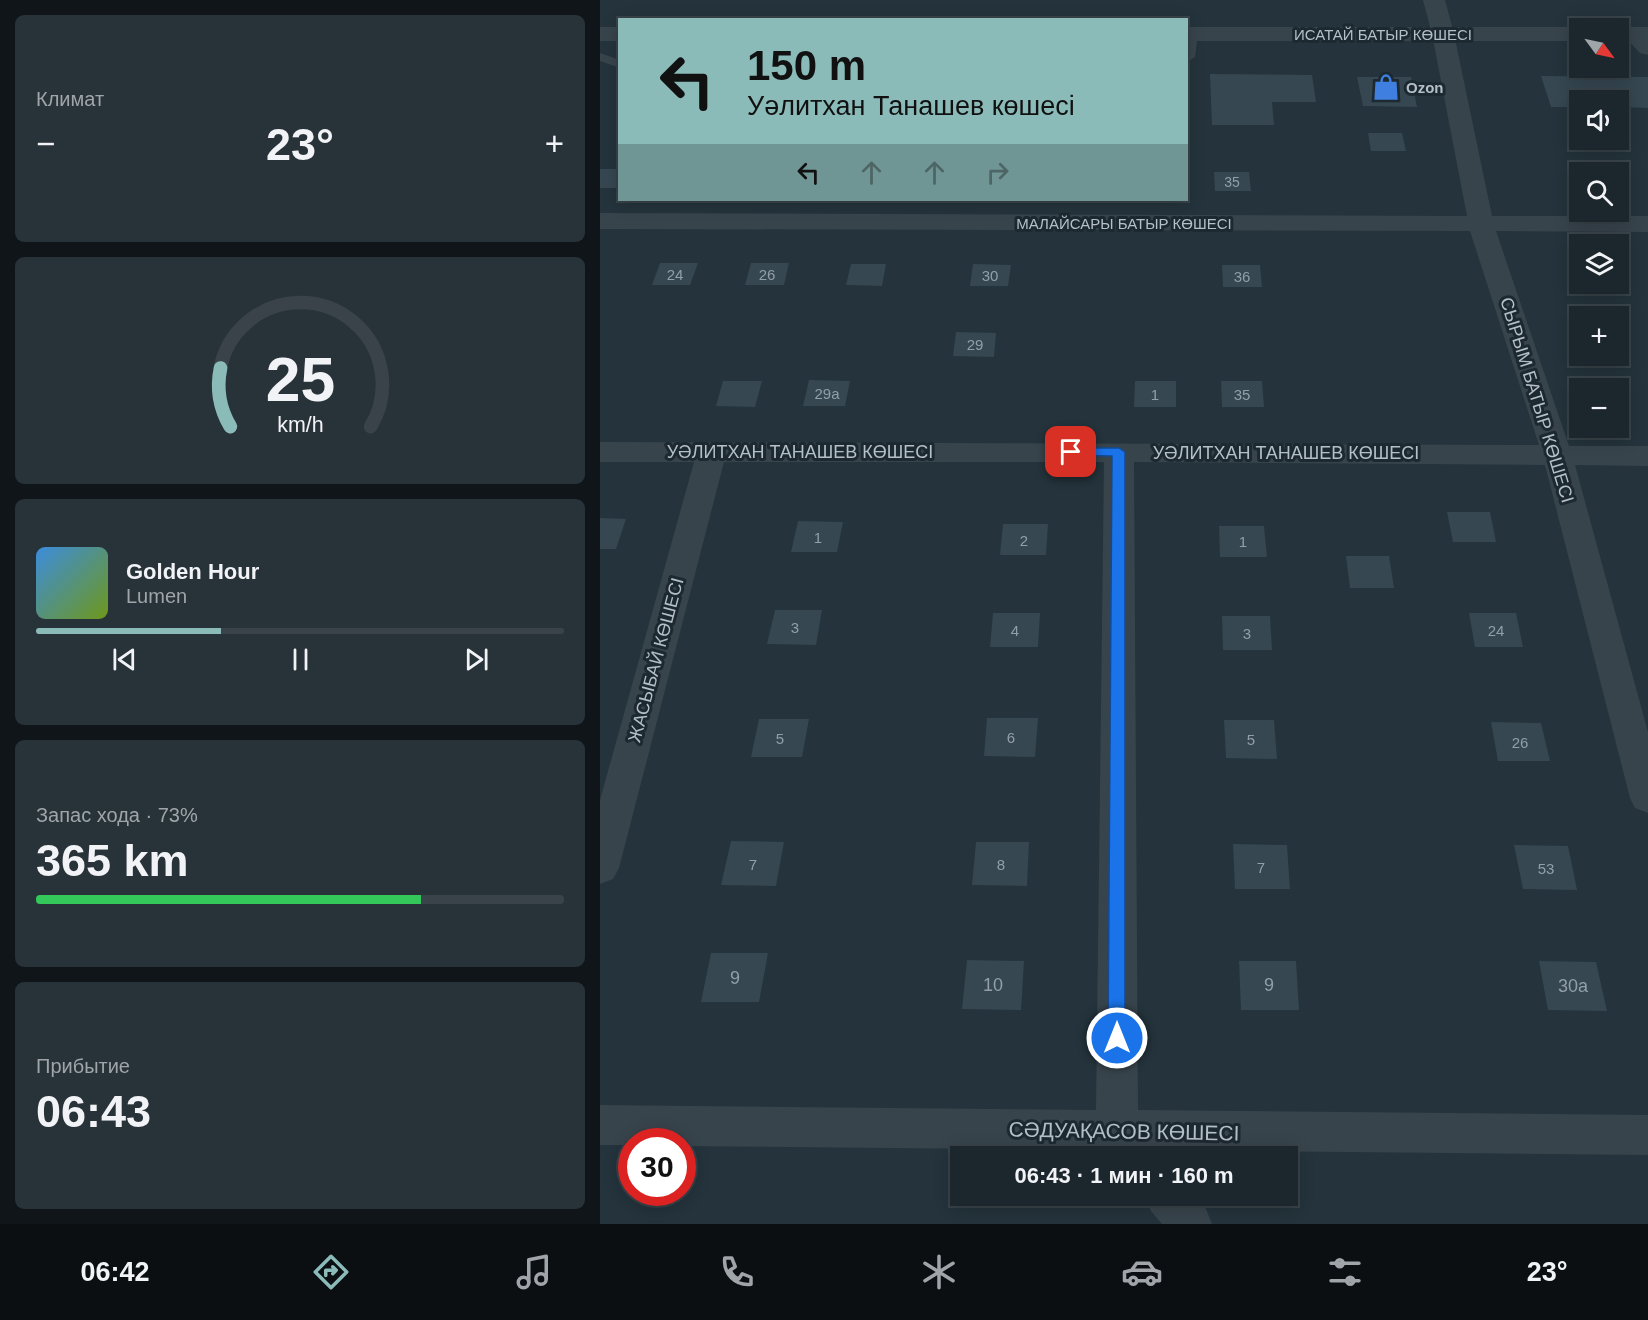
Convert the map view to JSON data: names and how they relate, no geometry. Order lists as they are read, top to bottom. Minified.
{"streets":{"street":["ИСАТАЙ БАТЫР КӨШЕСІ","МАЛАЙСАРЫ БАТЫР КӨШЕСІ","СЫРЫМ БАТЫР КӨШЕСІ","УӘЛИТХАН ТАНАШЕВ КӨШЕСІ","ЖАСЫБАЙ КӨШЕСІ","СӘДУАҚАСОВ КӨШЕСІ"]},"crossings":[["ИСАТАЙ БАТЫР КӨШЕСІ","СЫРЫМ БАТЫР КӨШЕСІ"],["МАЛАЙСАРЫ БАТЫР КӨШЕСІ","СЫРЫМ БАТЫР КӨШЕСІ"],["СЫРЫМ БАТЫР КӨШЕСІ","УӘЛИТХАН ТАНАШЕВ КӨШЕСІ"],["УӘЛИТХАН ТАНАШЕВ КӨШЕСІ","ЖАСЫБАЙ КӨШЕСІ"]],"places":{"shop":["Ozon"]},"house_numbers":["35","24","26","30","36","29","29а","1","35","1","2","1","3","4","24","3","6","5","5","26","7","8","7","53","9","10","9","30а"],"north":"bottom right","page":{"tile":["Климат",["Запас хода · 73%","365 km"],["Прибытие","06:43"]],"map_buttons":["+","−"],"turn":["150 m","Уәлитхан Танашев көшесі"],"heat":["−","23°","+"],"song":["Golden Hour","Lumen"],"limit":"30","trip":"06:43 · 1 мин · 160 m","tabs":["06:42","23°"],"gauge":["25","km/h"]}}
